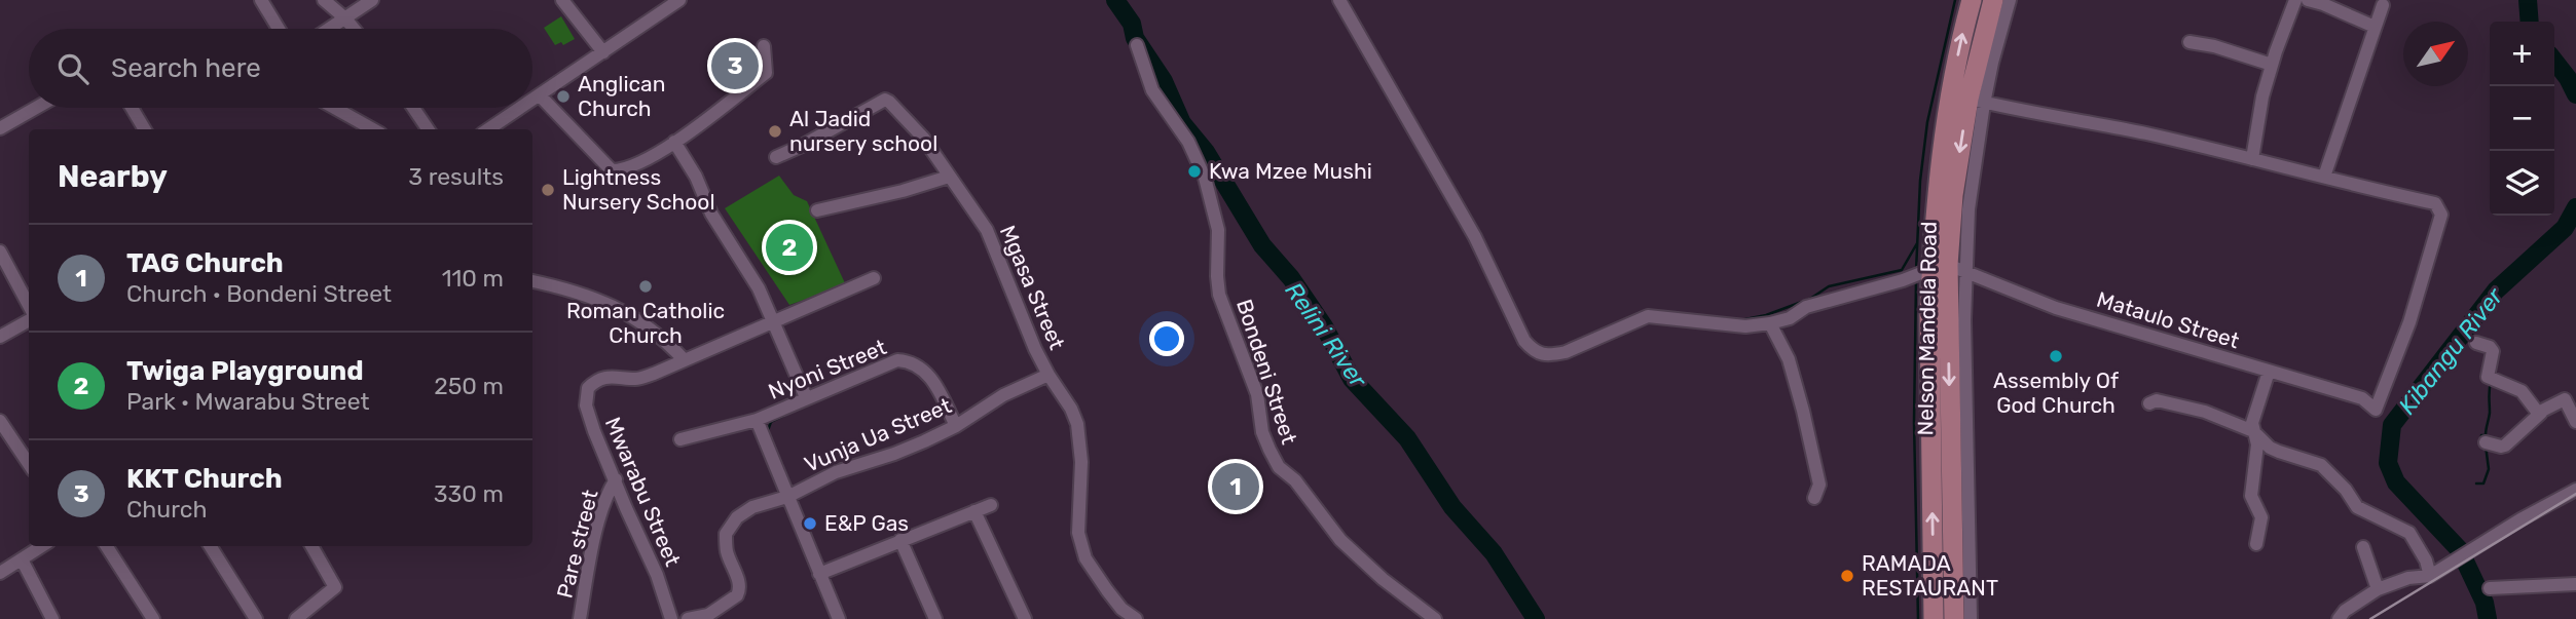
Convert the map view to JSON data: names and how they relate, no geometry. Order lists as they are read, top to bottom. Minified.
{"streets":{"main road":["Nelson Mandela Road"],"street":["Mgasa Street","Mataulo Street","Nyoni Street","Bondeni Street","Vunja Ua Street","Mwarabu Street","Pare street"]},"crossings":[["Mgasa Street","Vunja Ua Street"],["Mataulo Street","Nelson Mandela Road"],["Nyoni Street","Vunja Ua Street"],["Mwarabu Street","Pare street"]],"water":["Relini River","Kibangu River"],"places":["Anglican Church","Al Jadid nursery school","Kwa Mzee Mushi","Lightness Nursery School","Roman Catholic Church","Assembly Of God Church","E&P Gas","RAMADA RESTAURANT"],"north":"top right","page":{"map_buttons":["+","−"],"search":"Search here","pins":["3","2","1"],"heading":["Nearby","3 results"],"list":[{"mark":"1","name":"TAG Church","note":"Church · Bondeni Street","value":"110 m"},{"mark":"2","name":"Twiga Playground","note":"Park · Mwarabu Street","value":"250 m"},{"mark":"3","name":"KKT Church","note":"Church","value":"330 m"}]}}
